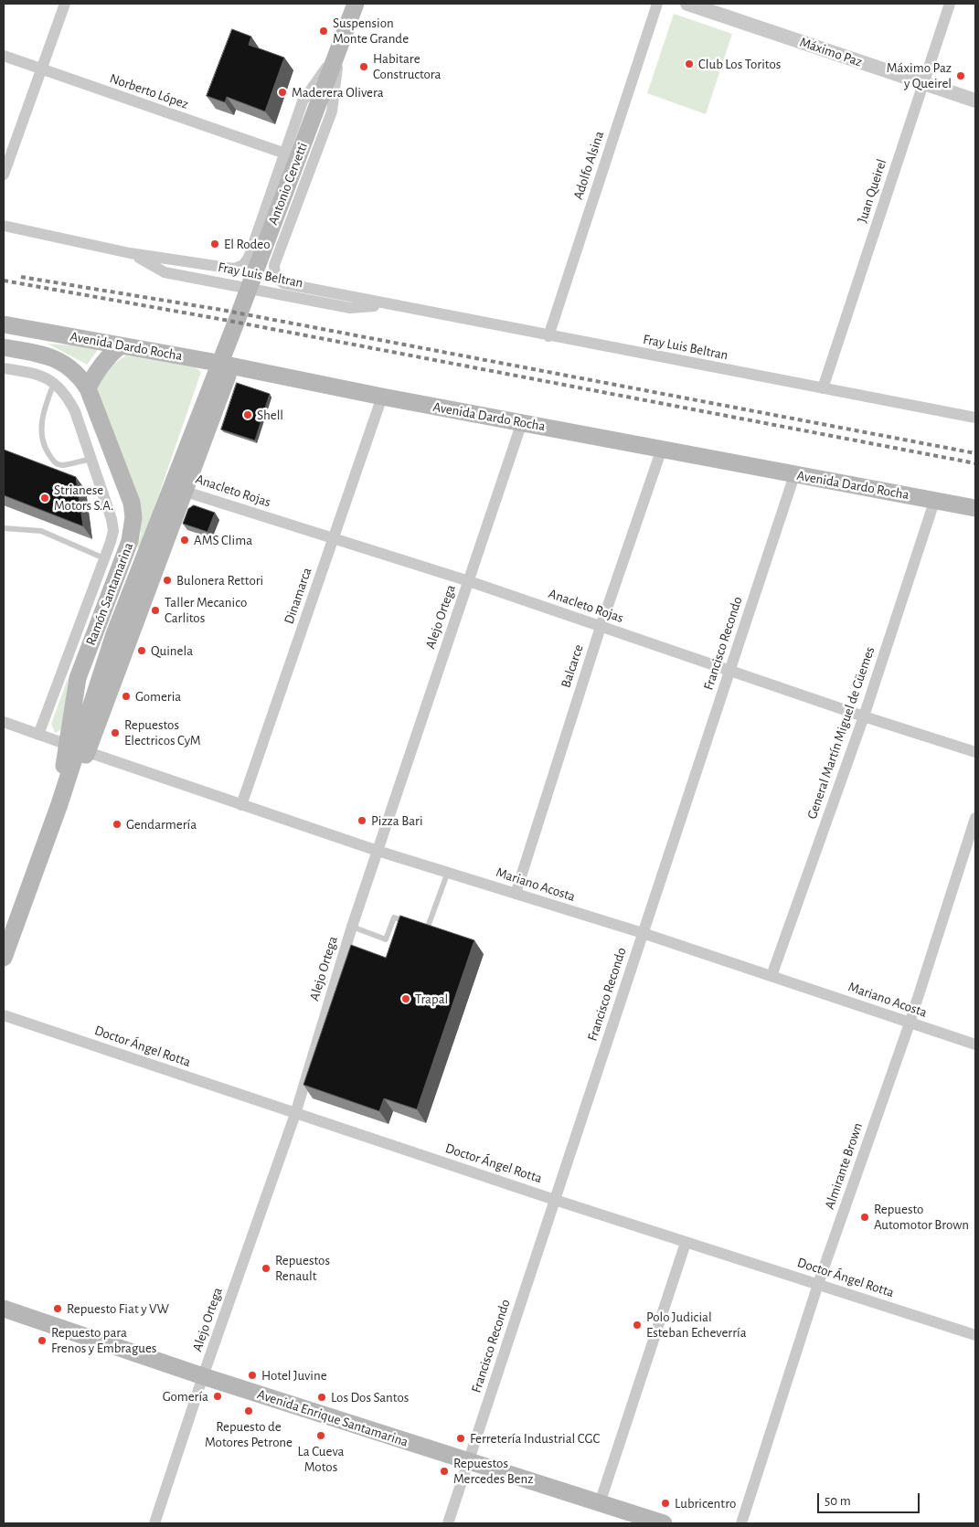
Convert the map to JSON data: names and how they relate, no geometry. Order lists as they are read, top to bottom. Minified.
{"streets":{"main road":["Antonio Cervetti","Avenida Dardo Rocha","Ramón Santamarina","Avenida Enrique Santamarina"],"street":["Máximo Paz","Norberto López","Adolfo Alsina","Juan Queirel","Fray Luis Beltran","Anacleto Rojas","Dinamarca","Alejo Ortega","Francisco Recondo","Balcarce","General Martín Miguel de Güemes","Mariano Acosta","Doctor Ángel Rotta","Almirante Brown"]},"crossings":[["Máximo Paz","Juan Queirel"],["Norberto López","Antonio Cervetti"],["Adolfo Alsina","Fray Luis Beltran"],["Antonio Cervetti","Fray Luis Beltran"],["Antonio Cervetti","Ramón Santamarina"],["Juan Queirel","Fray Luis Beltran"],["Avenida Dardo Rocha","Ramón Santamarina"],["Avenida Dardo Rocha","Dinamarca"],["Avenida Dardo Rocha","Alejo Ortega"],["Avenida Dardo Rocha","Francisco Recondo"],["Avenida Dardo Rocha","Balcarce"],["Avenida Dardo Rocha","General Martín Miguel de Güemes"],["Anacleto Rojas","Ramón Santamarina"],["Anacleto Rojas","Dinamarca"],["Anacleto Rojas","Alejo Ortega"],["Anacleto Rojas","Francisco Recondo"],["Anacleto Rojas","Balcarce"],["Anacleto Rojas","General Martín Miguel de Güemes"],["Ramón Santamarina","Mariano Acosta"],["Dinamarca","Mariano Acosta"],["Alejo Ortega","Mariano Acosta"],["Alejo Ortega","Doctor Ángel Rotta"],["Alejo Ortega","Avenida Enrique Santamarina"],["Francisco Recondo","Mariano Acosta"],["Francisco Recondo","Doctor Ángel Rotta"],["Francisco Recondo","Avenida Enrique Santamarina"],["Balcarce","Mariano Acosta"],["General Martín Miguel de Güemes","Mariano Acosta"],["Mariano Acosta","Almirante Brown"],["Doctor Ángel Rotta","Almirante Brown"]],"places":["Suspension Monte Grande","Club Los Toritos","Habitare Constructora","Máximo Paz y Queirel","Maderera Olivera","El Rodeo","Shell","Strianese Motors S.A.","AMS Clima","Bulonera Rettori","Taller Mecanico Carlitos","Quinela","Gomeria","Repuestos Electricos CyM","Pizza Bari","Gendarmería","Trapal","Repuesto Automotor Brown","Repuestos Renault","Repuesto Fiat y VW","Polo Judicial Esteban Echeverría","Repuesto para Frenos y Embragues","Hotel Juvine","Gomería","Los Dos Santos","Repuesto de Motores Petrone","La Cueva Motos","Ferretería Industrial CGC","Repuestos Mercedes Benz","Lubricentro"],"scale_bar":"50 m"}
